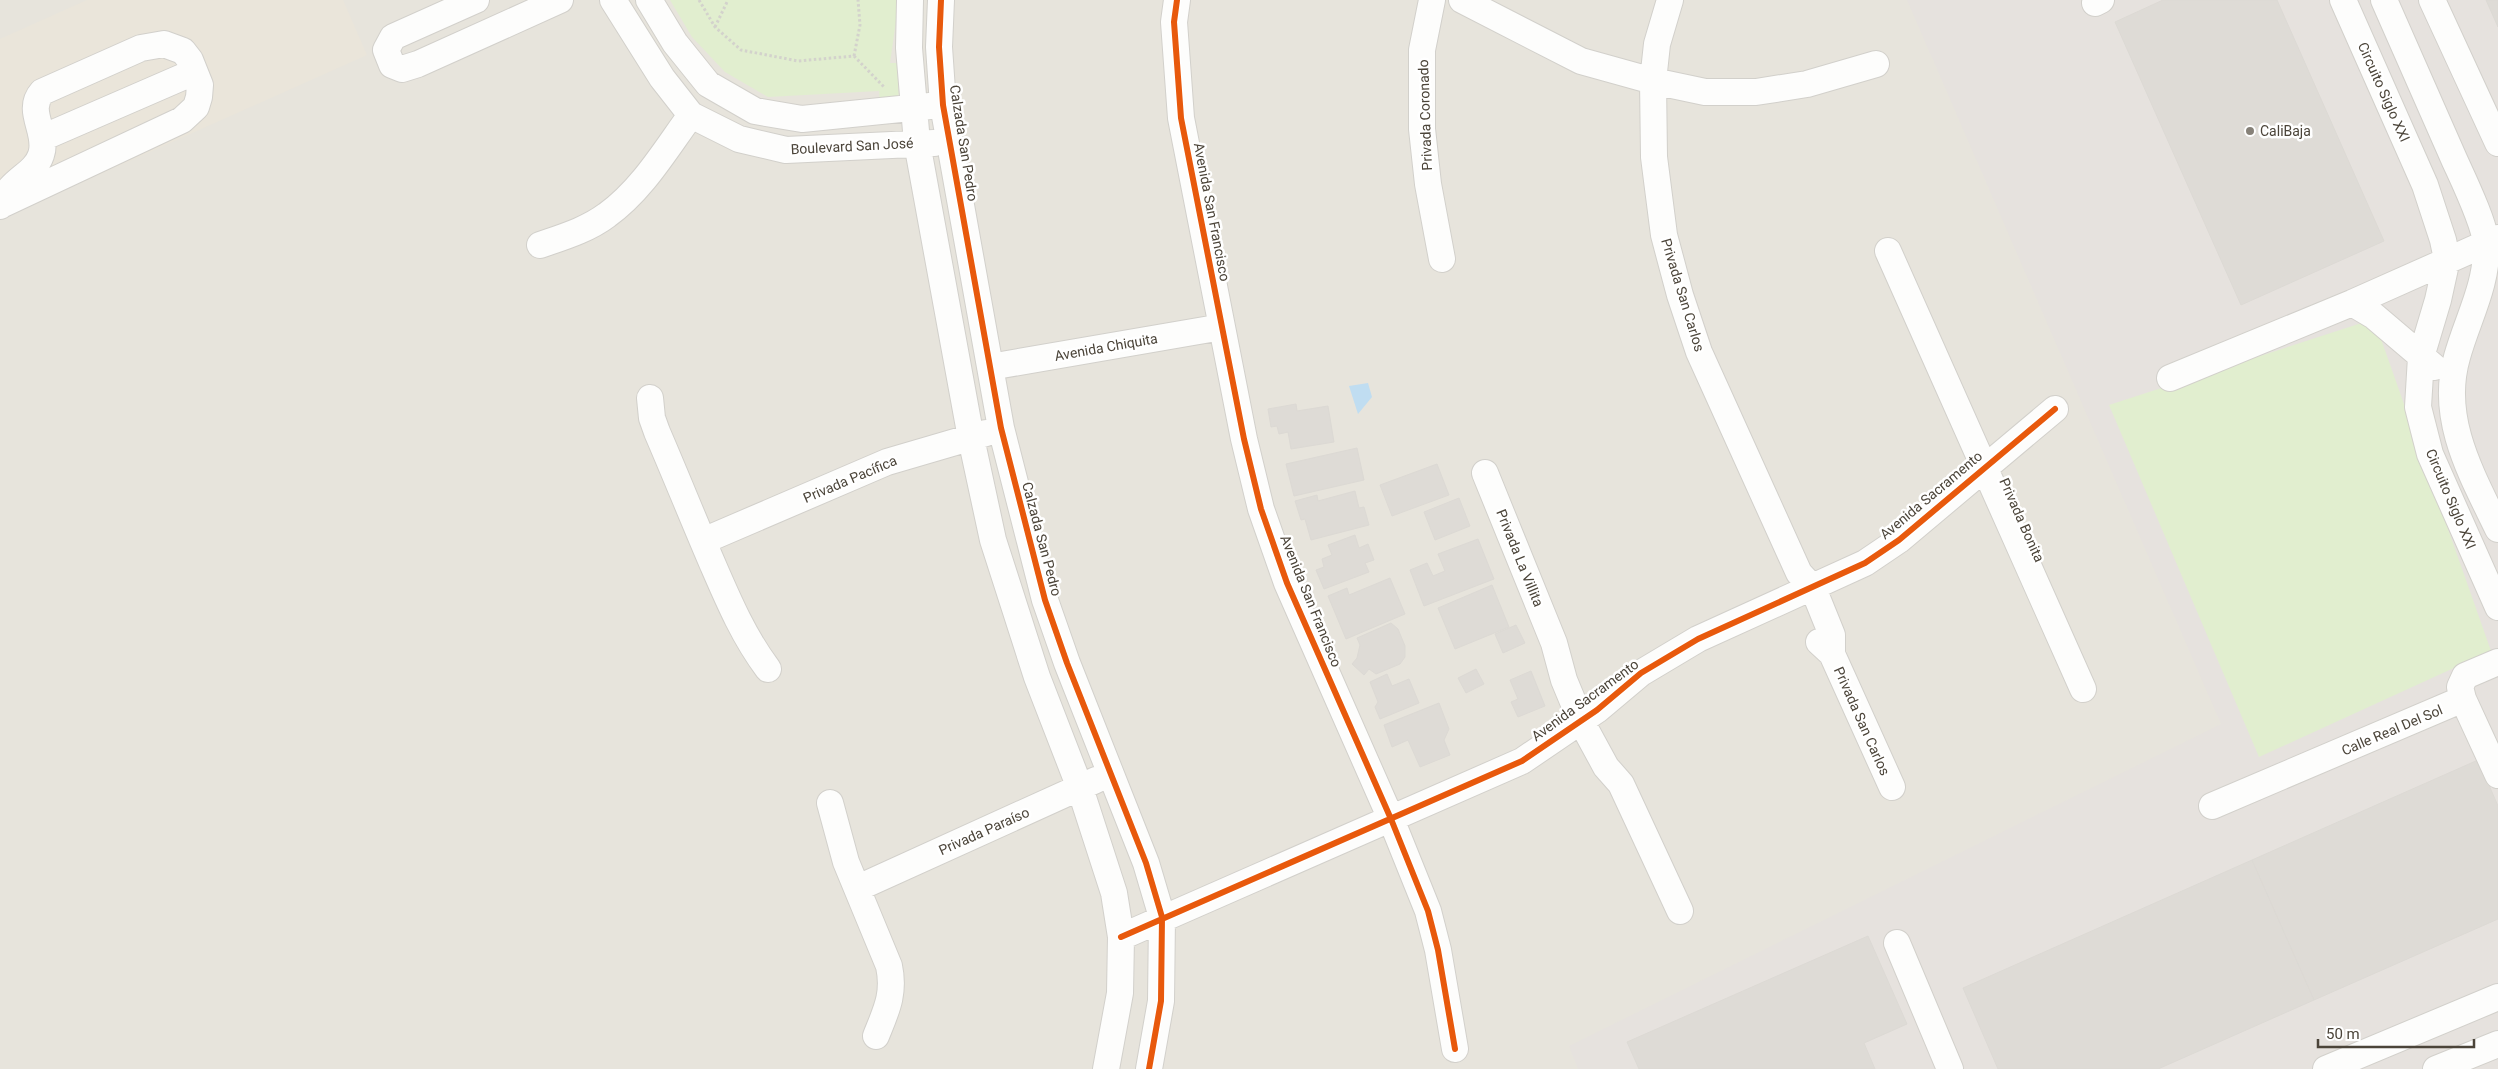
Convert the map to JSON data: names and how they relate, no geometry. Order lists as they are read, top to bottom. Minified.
{"streets":{"street":["Circuito Siglo XXI","Privada Coronado","Calzada San Pedro","Boulevard San José","Avenida San Francisco","Privada San Carlos","Avenida Chiquita","Privada Pacífica","Avenida Sacramento","Privada Bonita","Privada La Villita","Calle Real Del Sol","Privada Paraíso"]},"crossings":[["Calzada San Pedro","Boulevard San José"],["Calzada San Pedro","Avenida Chiquita"],["Calzada San Pedro","Privada Pacífica"],["Calzada San Pedro","Avenida Sacramento"],["Calzada San Pedro","Privada Paraíso"],["Avenida San Francisco","Avenida Chiquita"],["Avenida San Francisco","Avenida Sacramento"],["Privada San Carlos","Avenida Sacramento"],["Avenida Sacramento","Privada Bonita"],["Avenida Sacramento","Privada La Villita"]],"places":["CaliBaja"],"scale_bar":"50 m"}
